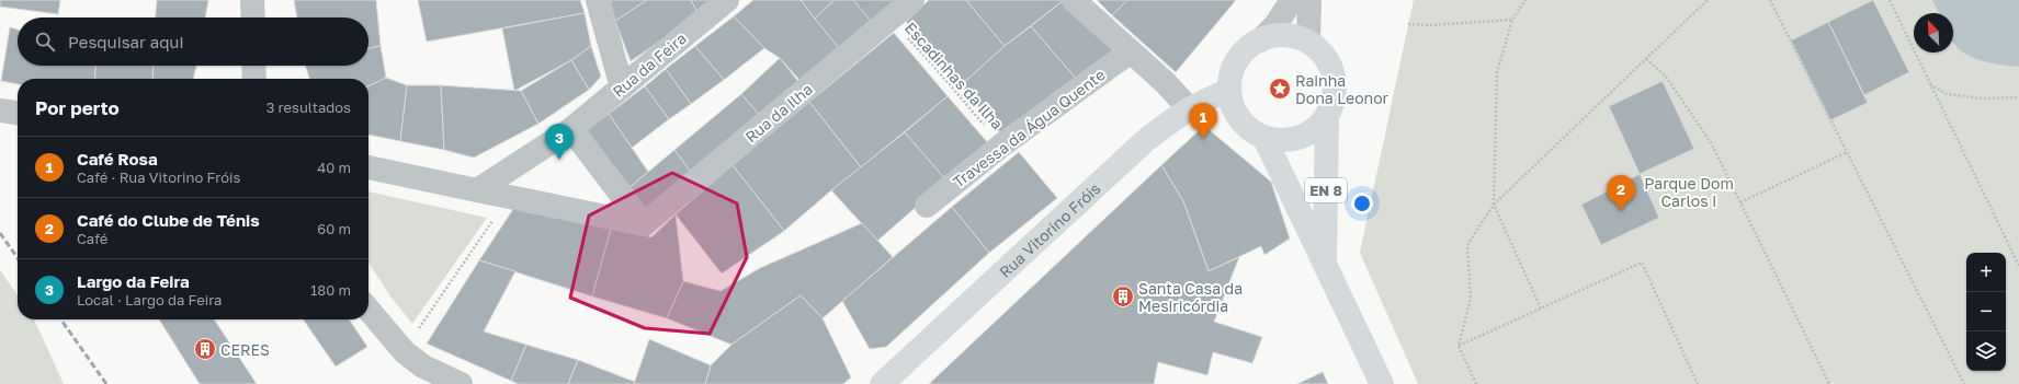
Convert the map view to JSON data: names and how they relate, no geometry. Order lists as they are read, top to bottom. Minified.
{"streets":{"main road":["EN 8","Rua Vitorino Fróis"],"street":["Rua da Feira","Rua da Ilha","Travessa da Água Quente"],"path":["Escadinhas da Ilha"]},"crossings":[["Escadinhas da Ilha","Rua da Ilha"],["Escadinhas da Ilha","Travessa da Água Quente"],["EN 8","Rua Vitorino Fróis"]],"parks":["Parque Dom Carlos I"],"places":{"place":["Rainha Dona Leonor"],"building":["Santa Casa da Mesiricórdia","CERES"]},"north":"top left","page":{"search":"Pesquisar aqui","heading":["Por perto","3 resultados"],"pins":["1","3","2"],"list":[{"mark":"1","name":"Café Rosa","note":"Café · Rua Vitorino Fróis","value":"40 m"},{"mark":"2","name":"Café do Clube de Ténis","note":"Café","value":"60 m"},{"mark":"3","name":"Largo da Feira","note":"Local · Largo da Feira","value":"180 m"}],"map_buttons":["+","−"]}}
